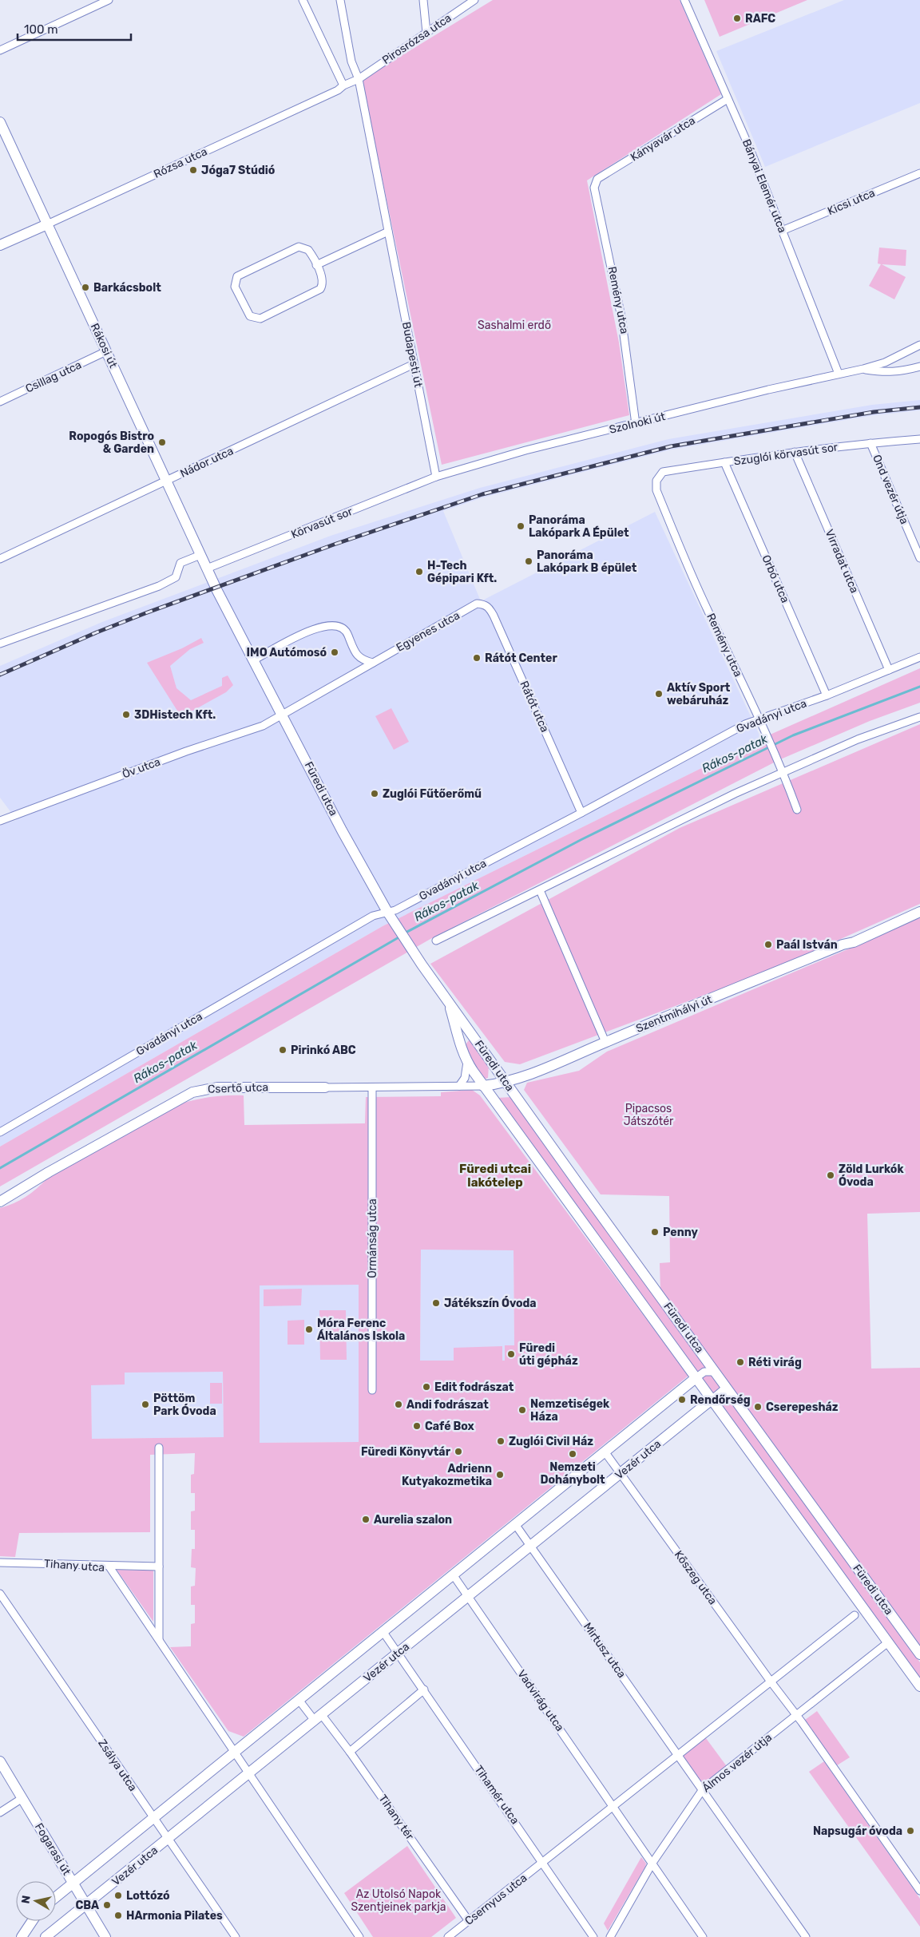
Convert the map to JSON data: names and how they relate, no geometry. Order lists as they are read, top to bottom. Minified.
{"streets":{"main road":["Rózsa utca","Rákosi út","Füredi utca","Szentmihályi út","Csertő utca","Vezér utca","Fogarasi út"],"street":["Pirosrózsa utca","Kányavár utca","Bányai Elemér utca","Kicsi utca","Remény utca","Budapesti út","Csillag utca","Szolnoki út","Szuglói körvasút sor","Nádor utca","Ond vezér útja","Körvasút sor","Virradat utca","Orbó utca","Egyenes utca","Rátót utca","Gvadányi utca","Öv utca","Ormánság utca","Tihany utca","Kőszeg utca","Mirtusz utca","Vadvirág utca","Álmos vezér útja","Zsálya utca","Tihamér utca","Tihany tér","Csernyus utca"]},"crossings":[["Pirosrózsa utca","Rózsa utca"],["Pirosrózsa utca","Budapesti út"],["Kányavár utca","Bányai Elemér utca"],["Kányavár utca","Remény utca"],["Rózsa utca","Rákosi út"],["Rózsa utca","Budapesti út"],["Bányai Elemér utca","Kicsi utca"],["Bányai Elemér utca","Szolnoki út"],["Remény utca","Szolnoki út"],["Remény utca","Szuglói körvasút sor"],["Remény utca","Gvadányi utca"],["Rákosi út","Csillag utca"],["Rákosi út","Nádor utca"],["Rákosi út","Körvasút sor"],["Rákosi út","Füredi utca"],["Budapesti út","Szolnoki út"],["Budapesti út","Nádor utca"],["Budapesti út","Körvasút sor"],["Szolnoki út","Körvasút sor"],["Szuglói körvasút sor","Ond vezér útja"],["Szuglói körvasút sor","Virradat utca"],["Szuglói körvasút sor","Orbó utca"],["Körvasút sor","Füredi utca"],["Virradat utca","Gvadányi utca"],["Orbó utca","Gvadányi utca"],["Egyenes utca","Rátót utca"],["Egyenes utca","Öv utca"],["Egyenes utca","Füredi utca"],["Rátót utca","Gvadányi utca"],["Gvadányi utca","Füredi utca"],["Öv utca","Füredi utca"],["Füredi utca","Szentmihályi út"],["Füredi utca","Csertő utca"],["Füredi utca","Vezér utca"],["Füredi utca","Álmos vezér útja"],["Szentmihályi út","Csertő utca"],["Csertő utca","Ormánság utca"],["Vezér utca","Tihany utca"],["Vezér utca","Kőszeg utca"],["Vezér utca","Mirtusz utca"],["Vezér utca","Vadvirág utca"],["Vezér utca","Zsálya utca"],["Vezér utca","Tihamér utca"],["Vezér utca","Tihany tér"],["Vezér utca","Fogarasi út"],["Kőszeg utca","Álmos vezér útja"],["Mirtusz utca","Álmos vezér útja"],["Vadvirág utca","Álmos vezér útja"],["Tihamér utca","Csernyus utca"],["Tihany tér","Csernyus utca"]],"districts":["Füredi utcai lakótelep"],"water":["Rákos-patak"],"parks":["Sashalmi erdő","Pipacsos Játszótér","Az Utolsó Napok Szentjeinek parkja"],"places":["RAFC","Jóga7 Stúdió","Barkácsbolt","Ropogós Bistro & Garden","Panoráma Lakópark A Épület","Panoráma Lakópark B épület","H-Tech Gépipari Kft.","IMO Autómosó","Rátót Center","Aktív Sport webáruház","3DHistech Kft.","Zuglói Fűtőerőmű","Paál István","Pirinkó ABC","Zöld Lurkók Óvoda","Penny","Játékszín Óvoda","Móra Ferenc Általános Iskola","Füredi úti gépház","Réti virág","Edit fodrászat","Rendőrség","Pöttöm Park Óvoda","Andi fodrászat","Cserepesház","Nemzetiségek Háza","Café Box","Zuglói Civil Ház","Füredi Könyvtár","Nemzeti Dohánybolt","Adrienn Kutyakozmetika","Aurelia szalon","Napsugár óvoda","Lottózó","CBA","HArmonia Pilates"],"scale_bar":"100 m","north":"left"}
